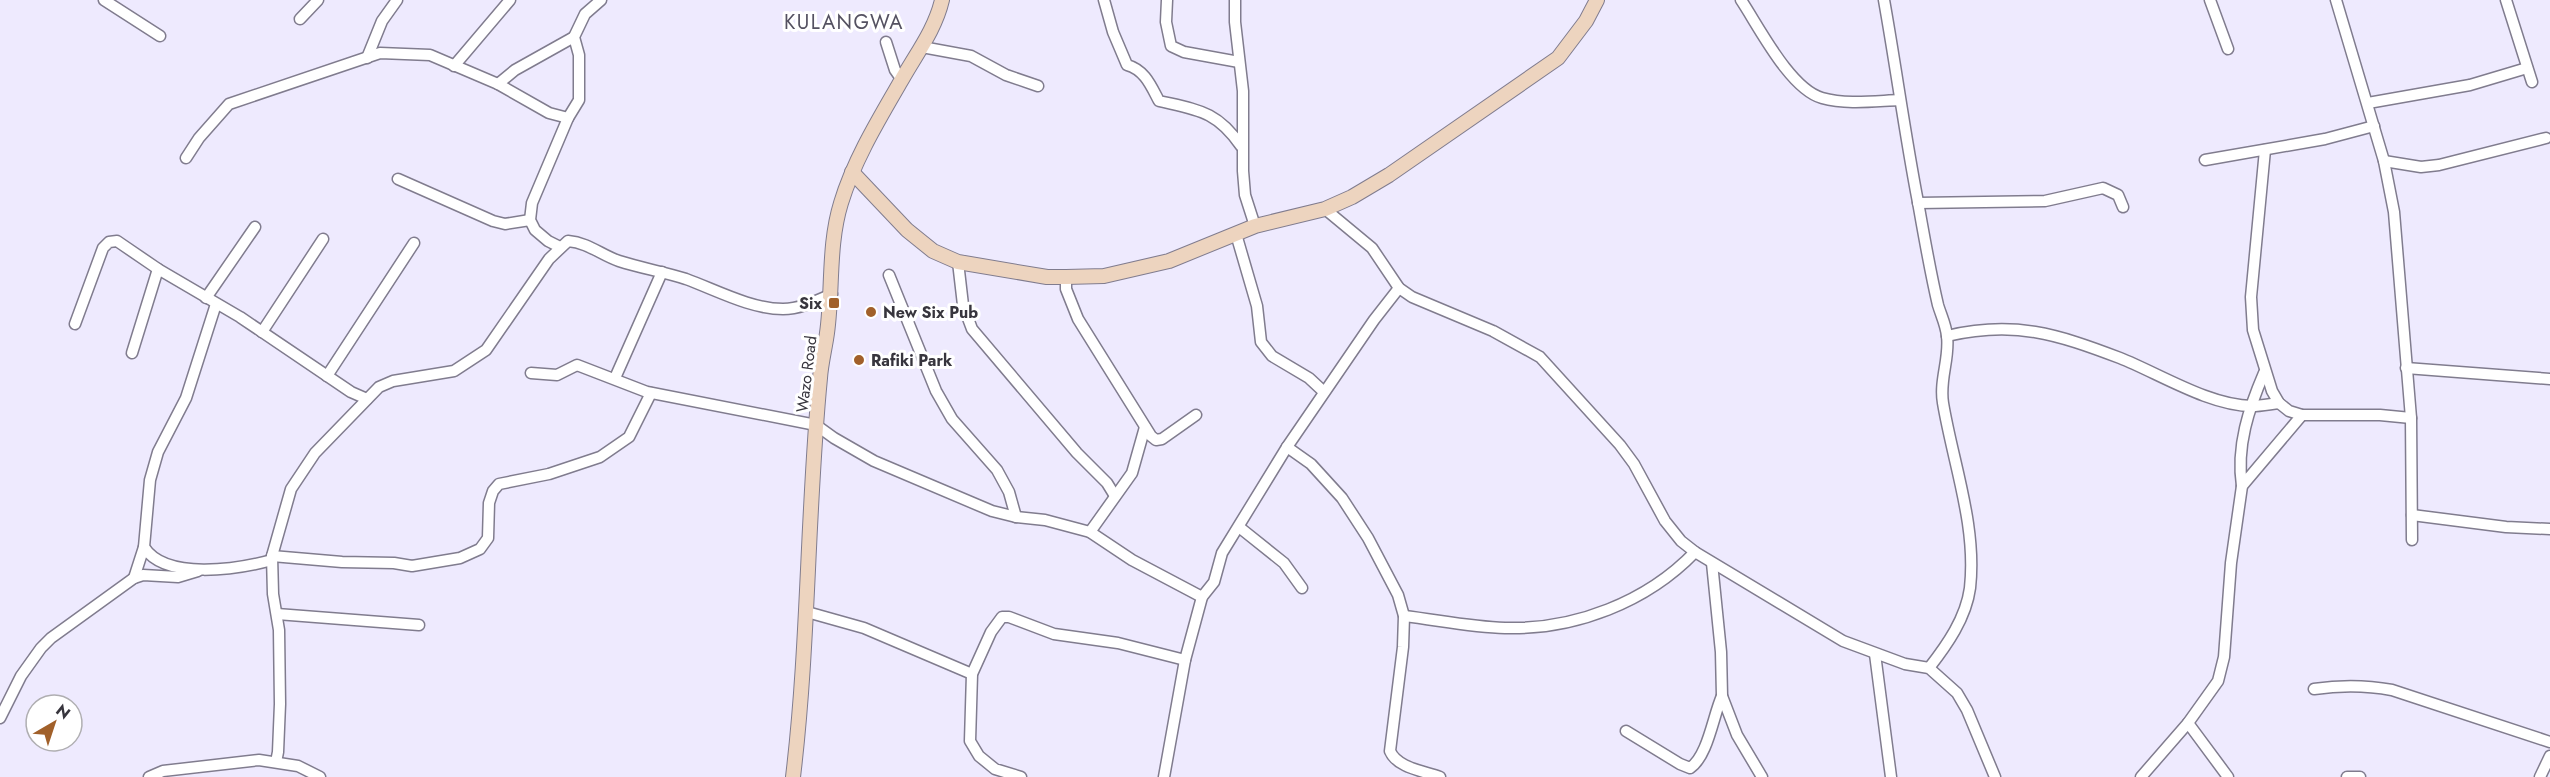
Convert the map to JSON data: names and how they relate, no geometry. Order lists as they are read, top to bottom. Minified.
{"streets":{"street":["Wazo Road"]},"districts":["KULANGWA"],"places":{"transit":["Six"],"other":["New Six Pub","Rafiki Park"]},"north":"top right"}
